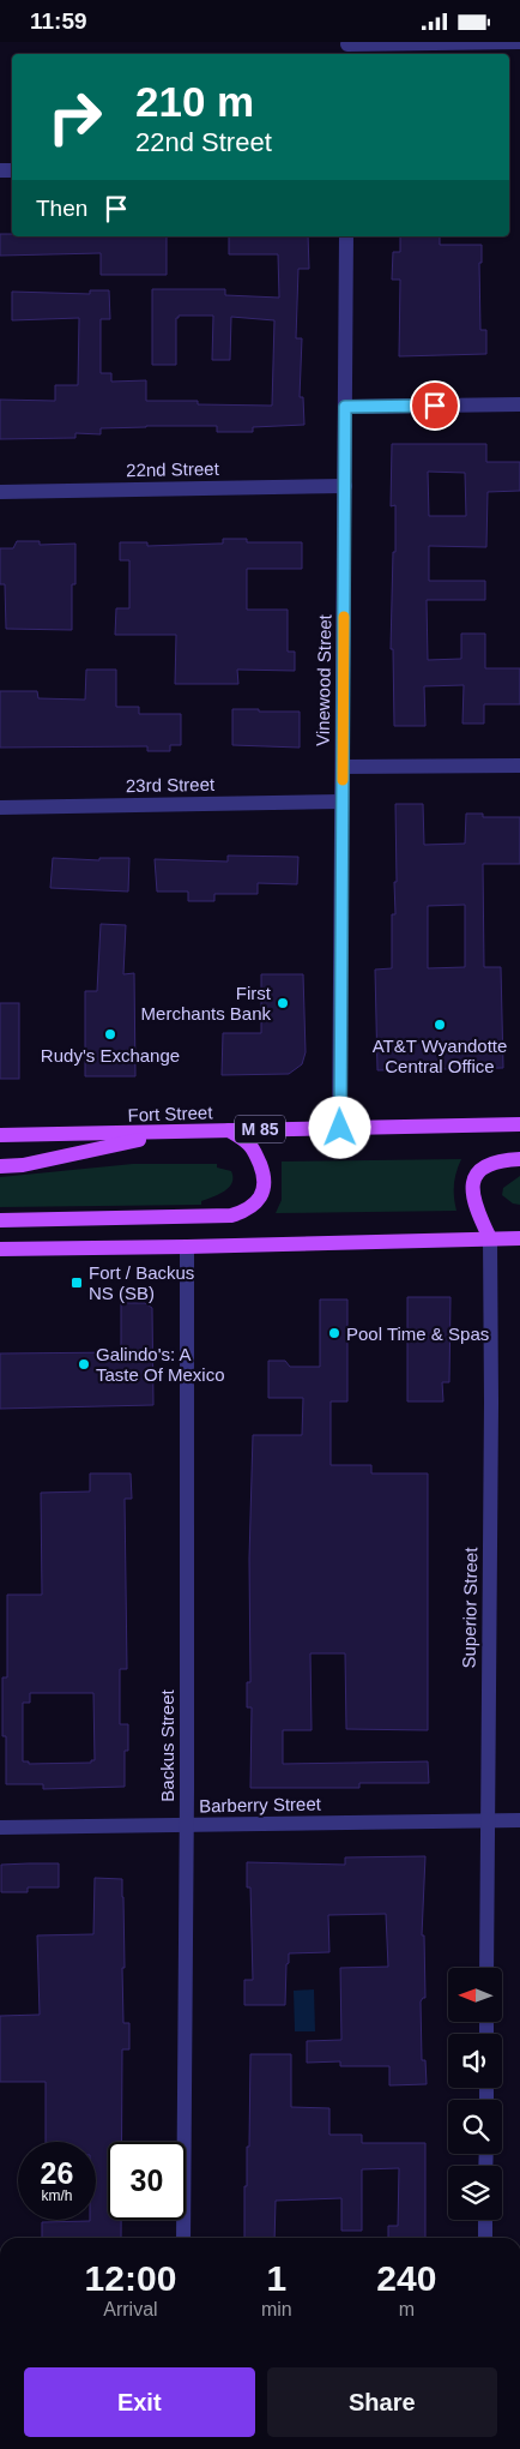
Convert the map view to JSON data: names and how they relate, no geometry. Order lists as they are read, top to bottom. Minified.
{"streets":{"main road":["Fort Street","M 85"],"street":["22nd Street","Vinewood Street","23rd Street","Superior Street","Backus Street","Barberry Street"]},"crossings":[["22nd Street","Vinewood Street"],["Vinewood Street","23rd Street"],["Vinewood Street","Fort Street"],["Superior Street","Barberry Street"],["Backus Street","Barberry Street"]],"places":{"other":["First Merchants Bank","AT&T Wyandotte Central Office","Rudy's Exchange","Pool Time & Spas","Galindo's: A Taste Of Mexico"],"transit":["Fort / Backus NS (SB)"]},"north":"left","page":{"status":"11:59","turn":["210 m","22nd Street"],"then":"Then","speed":"26 km/h","limit":"30","eta":["12:00","Arrival","1","min","240","m"],"buttons":["Exit","Share"]}}
